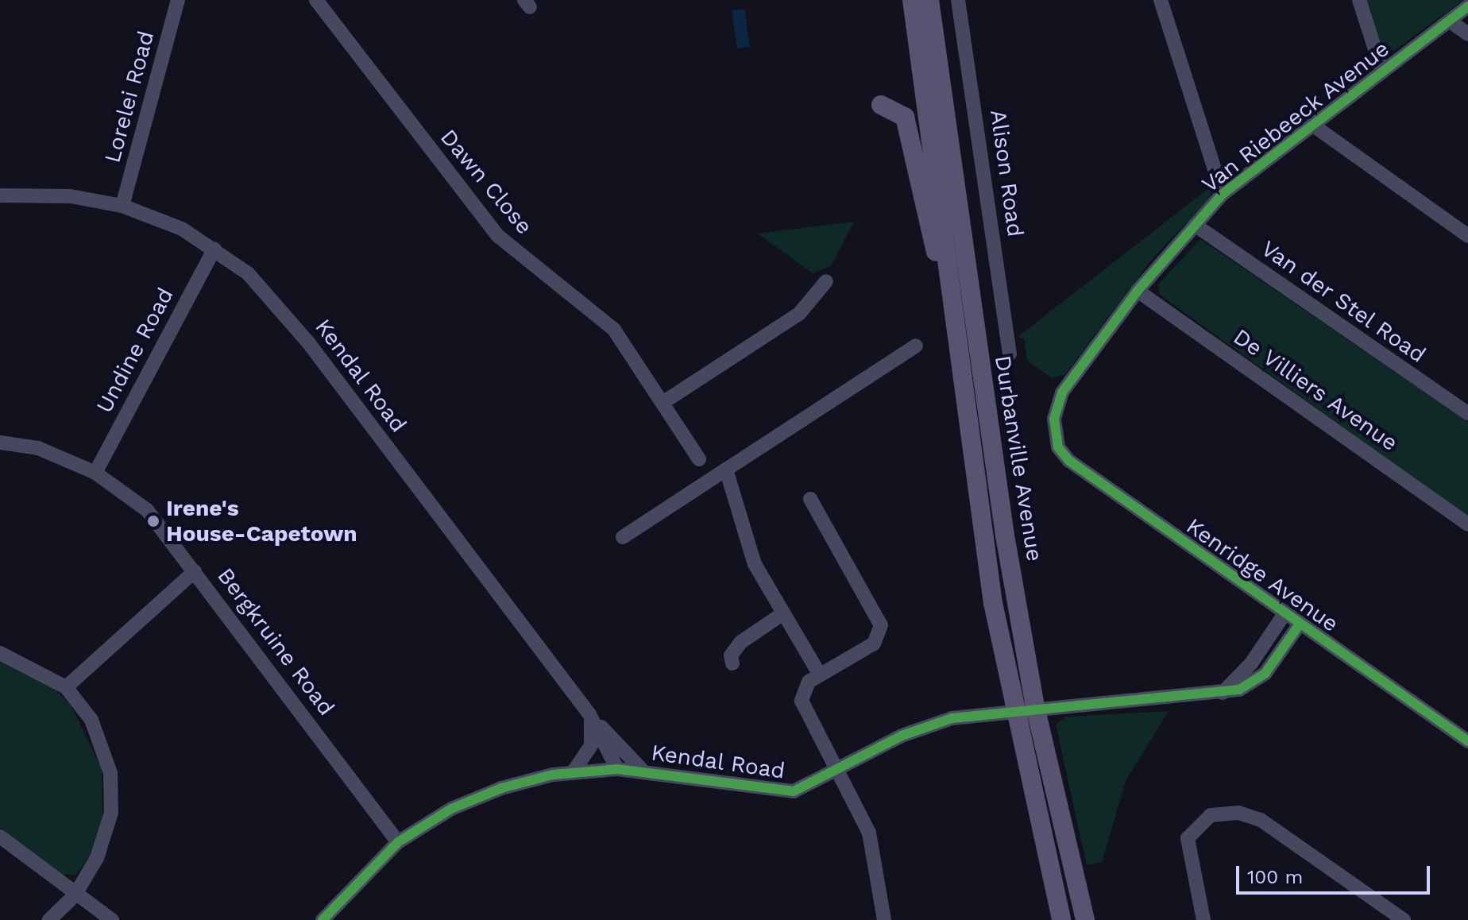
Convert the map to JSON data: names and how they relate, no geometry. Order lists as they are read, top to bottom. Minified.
{"streets":{"main road":["Durbanville Avenue"],"street":["Lorelei Road","Van Riebeeck Avenue","Alison Road","Dawn Close","Van der Stel Road","Undine Road","Kendal Road","De Villiers Avenue","Kenridge Avenue","Bergkruine Road"]},"crossings":[["Lorelei Road","Kendal Road"],["Van Riebeeck Avenue","Van der Stel Road"],["Van Riebeeck Avenue","De Villiers Avenue"],["Van Riebeeck Avenue","Kenridge Avenue"],["Undine Road","Kendal Road"],["Undine Road","Bergkruine Road"],["Kendal Road","Durbanville Avenue"],["Kendal Road","Kenridge Avenue"],["Kendal Road","Bergkruine Road"]],"places":["Irene's House-Capetown"],"scale_bar":"100 m"}
